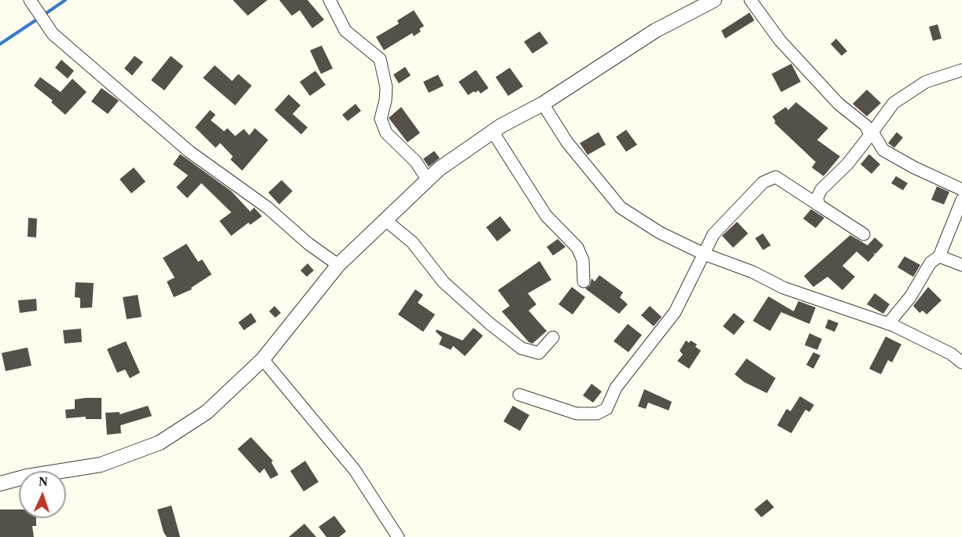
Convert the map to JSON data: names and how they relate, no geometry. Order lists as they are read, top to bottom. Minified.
{"north":"top"}
